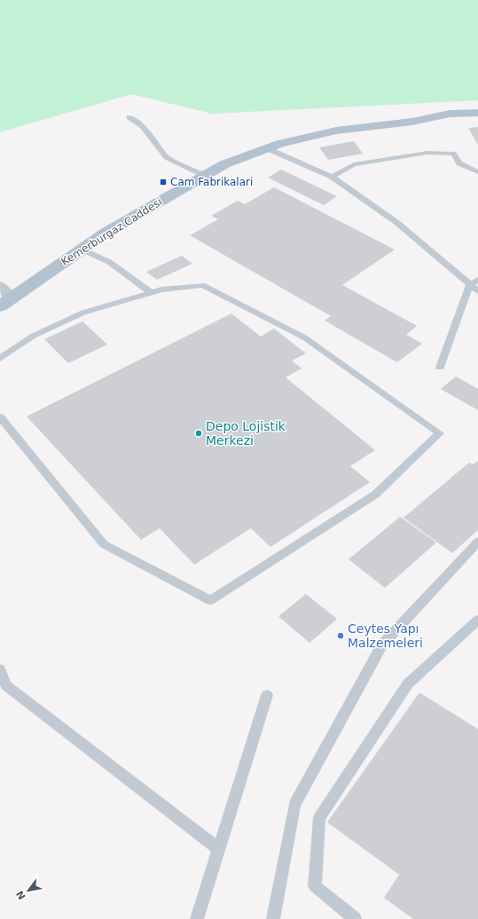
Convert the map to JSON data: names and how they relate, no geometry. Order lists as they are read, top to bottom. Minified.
{"streets":{"main road":["Kemerburgaz Caddesi"]},"places":{"transit":["Cam Fabrikalari"],"other":["Depo Lojistik Merkezi","Ceytes Yapı Malzemeleri"]},"north":"bottom left"}
